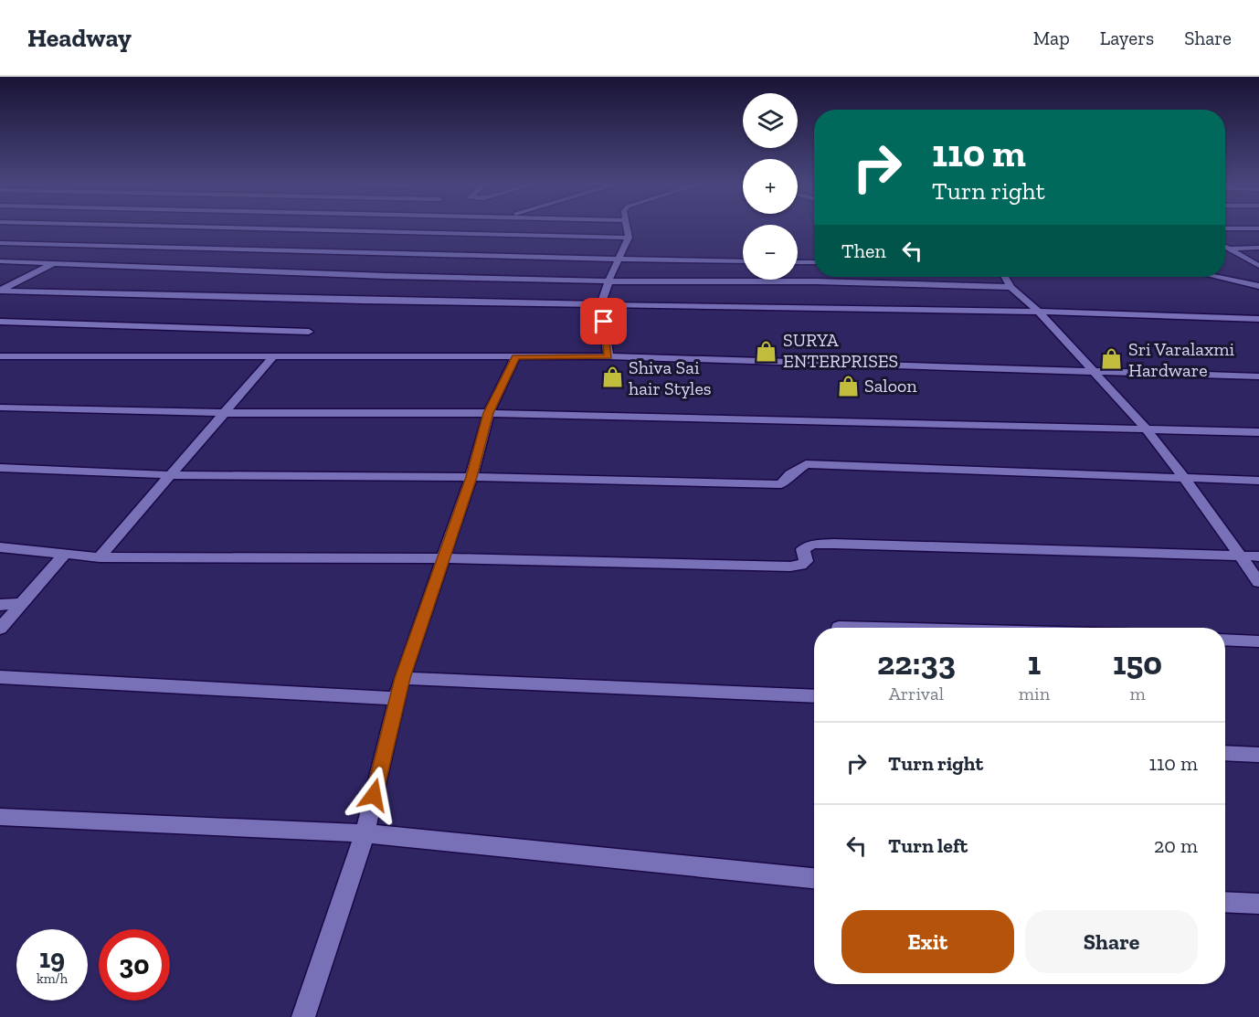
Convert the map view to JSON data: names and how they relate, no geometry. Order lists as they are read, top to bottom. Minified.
{"places":{"shop":["SURYA ENTERPRISES","Sri Varalaxmi Hardware","Shiva Sai hair Styles","Saloon"]},"page":{"header":"Headway","nav":["Map","Layers","Share"],"map_buttons":["+","−"],"turn":["110 m","Turn right"],"then":"Then","eta":["22:33","Arrival","1","min","150","m"],"list":[{"name":"Turn right","value":"110 m"},{"name":"Turn left","value":"20 m"}],"buttons":["Exit","Share"],"speed":"19 km/h","limit":"30"}}
